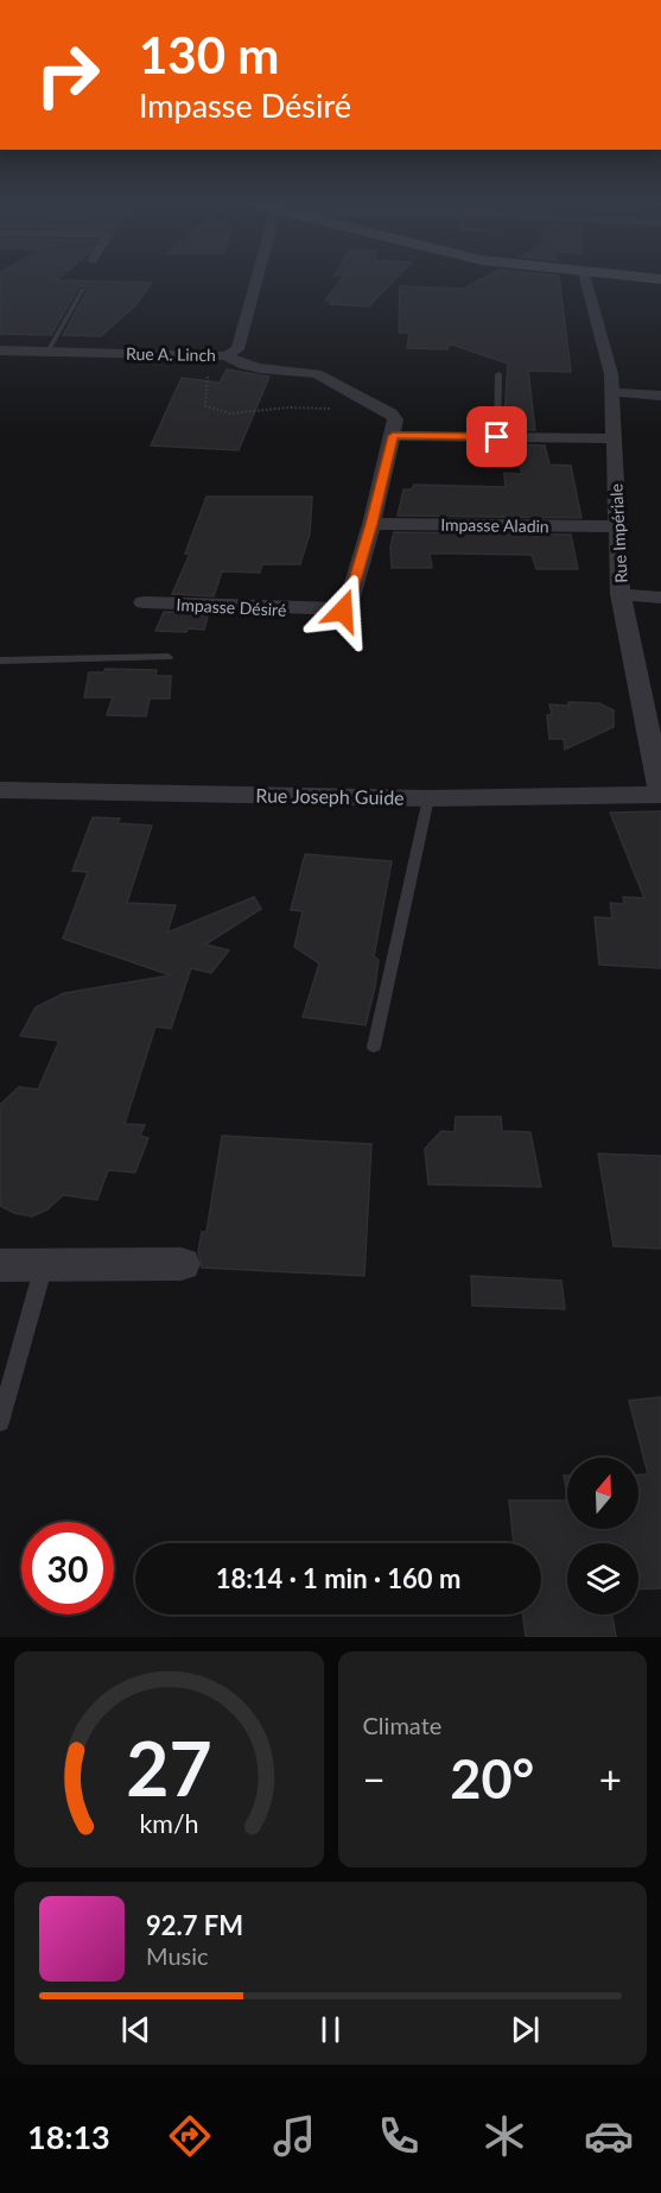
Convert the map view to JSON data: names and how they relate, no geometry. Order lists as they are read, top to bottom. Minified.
{"streets":{"street":["Rue A. Linch","Impasse Aladin","Rue Impériale","Impasse Désiré","Rue Joseph Guide"]},"crossings":[["Impasse Aladin","Rue Impériale"],["Impasse Aladin","Impasse Désiré"],["Rue Impériale","Rue Joseph Guide"]],"north":"top","page":{"turn":["130 m","Impasse Désiré"],"limit":"30","trip":"18:14 · 1 min · 160 m","tile":"Climate","heat":["−","20°","+"],"song":["92.7 FM","Music"],"tabs":"18:13","gauge":["27","km/h"]}}
